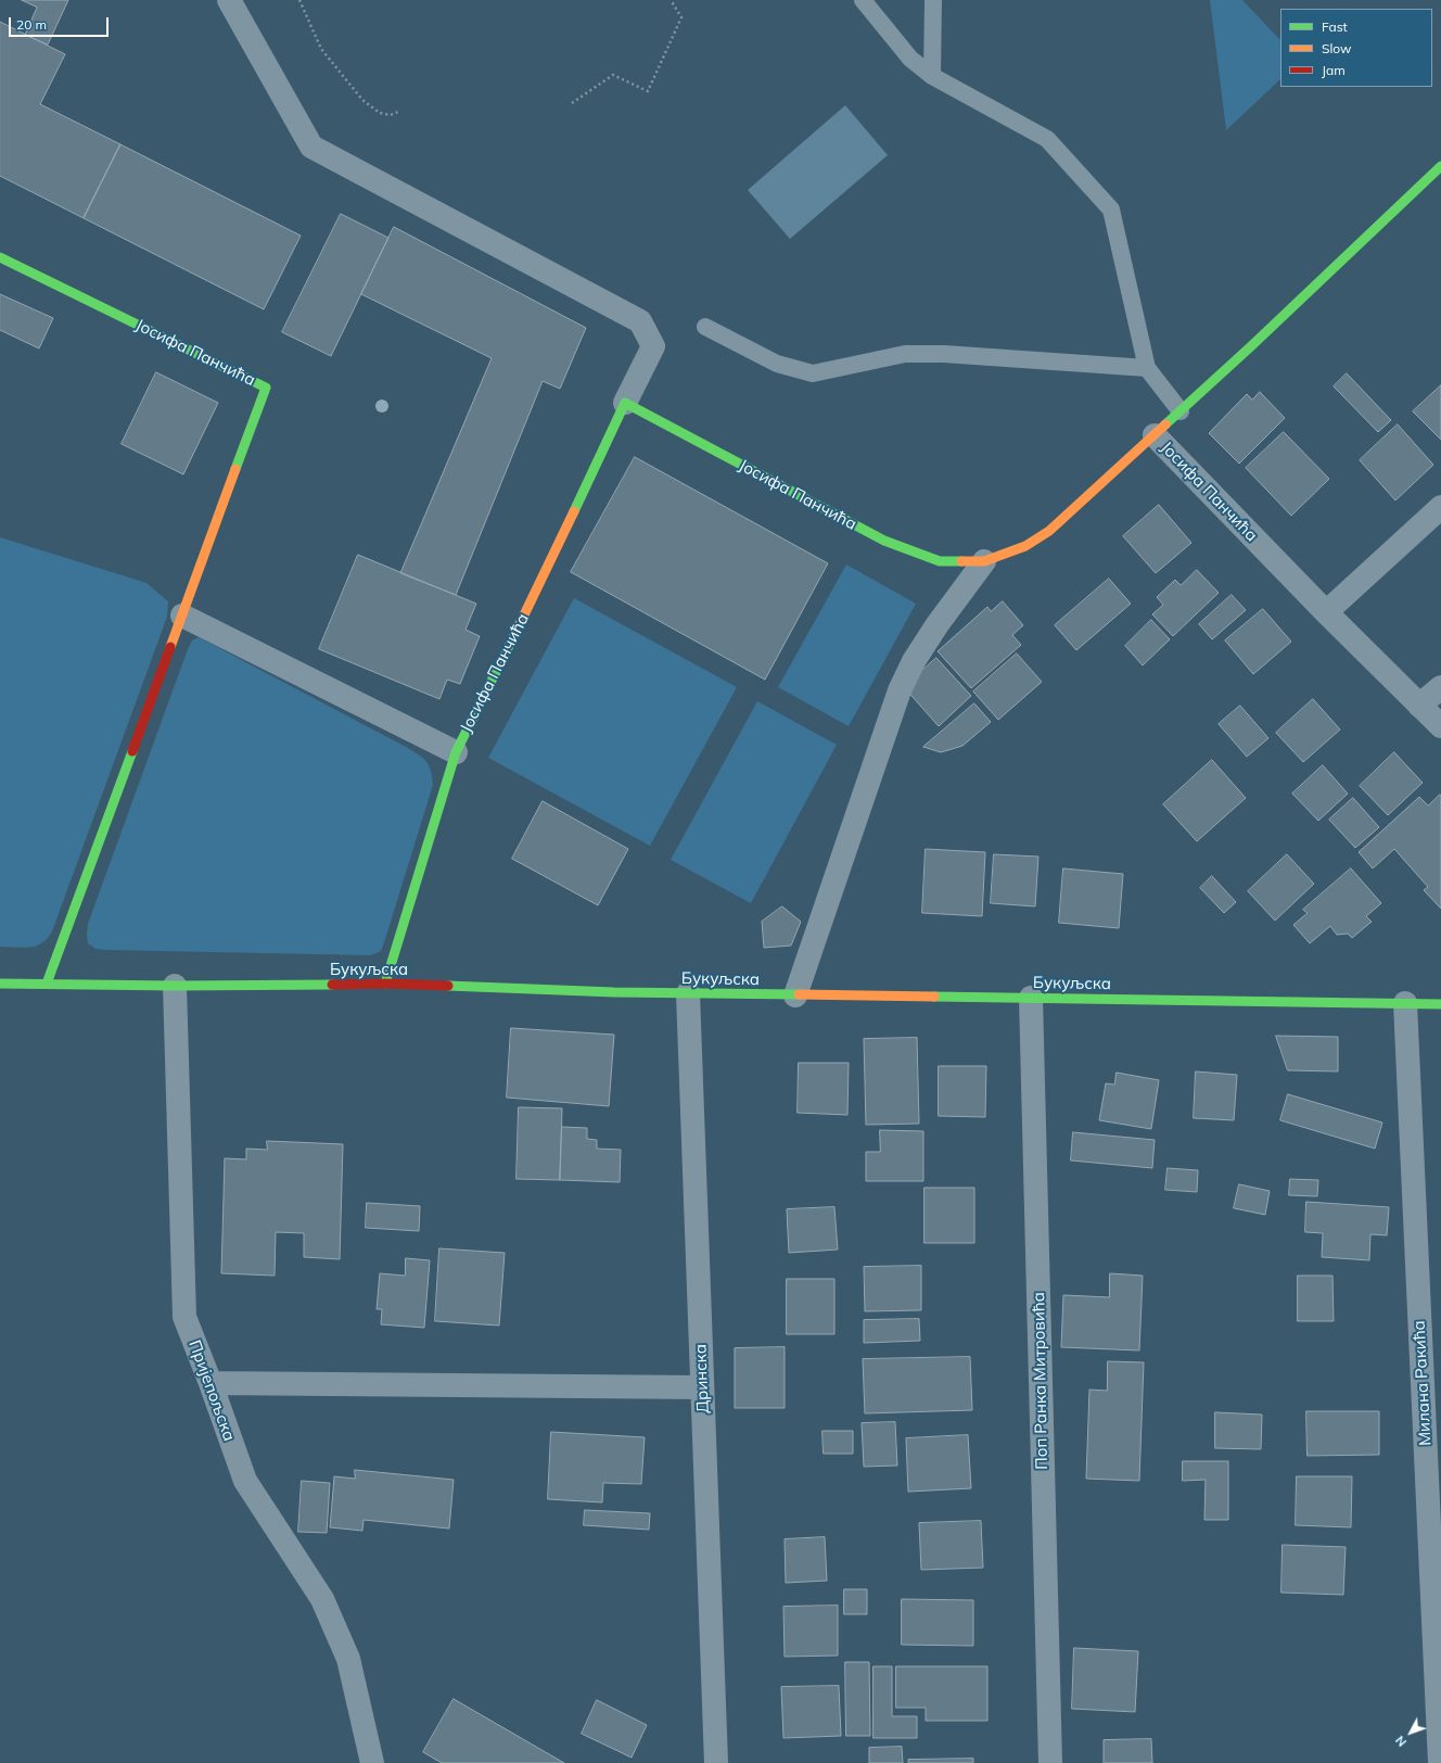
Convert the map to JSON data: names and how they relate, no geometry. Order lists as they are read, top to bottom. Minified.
{"streets":{"street":["Јосифа Панчића","Букуљска","Дринска","Поп Ранка Митровића","Милана Ракића","Пријепољска"]},"crossings":[["Јосифа Панчића","Букуљска"],["Букуљска","Дринска"],["Букуљска","Поп Ранка Митровића"],["Букуљска","Милана Ракића"],["Букуљска","Пријепољска"]],"legend":["Fast","Slow","Jam"],"scale_bar":"20 m","north":"bottom left"}
